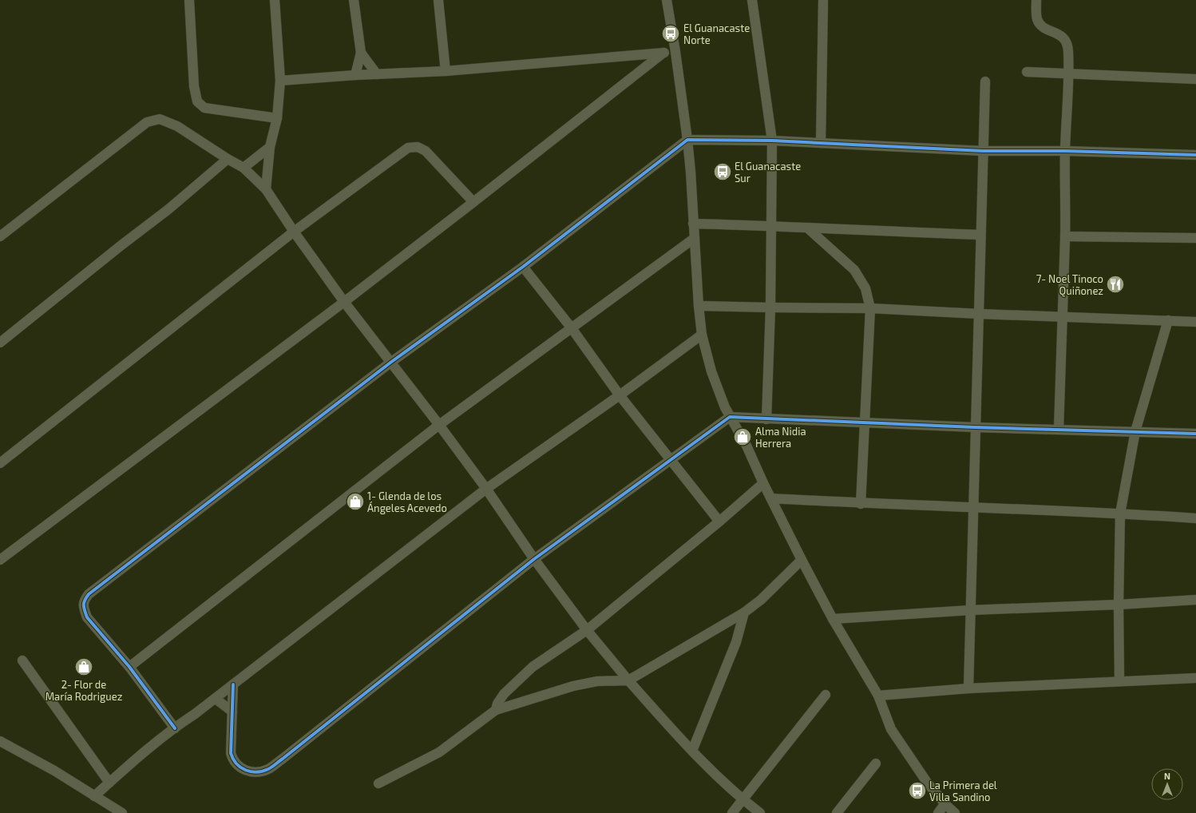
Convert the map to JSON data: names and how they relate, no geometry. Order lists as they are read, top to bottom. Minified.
{"places":{"bus stop":["El Guanacaste Norte","El Guanacaste Sur","La Primera del Villa Sandino"],"restaurant":["7- Noel Tinoco Quiñonez"],"shop":["Alma Nidia Herrera","1- Glenda de los Ángeles Acevedo","2- Flor de María Rodriguez"]},"north":"top"}
